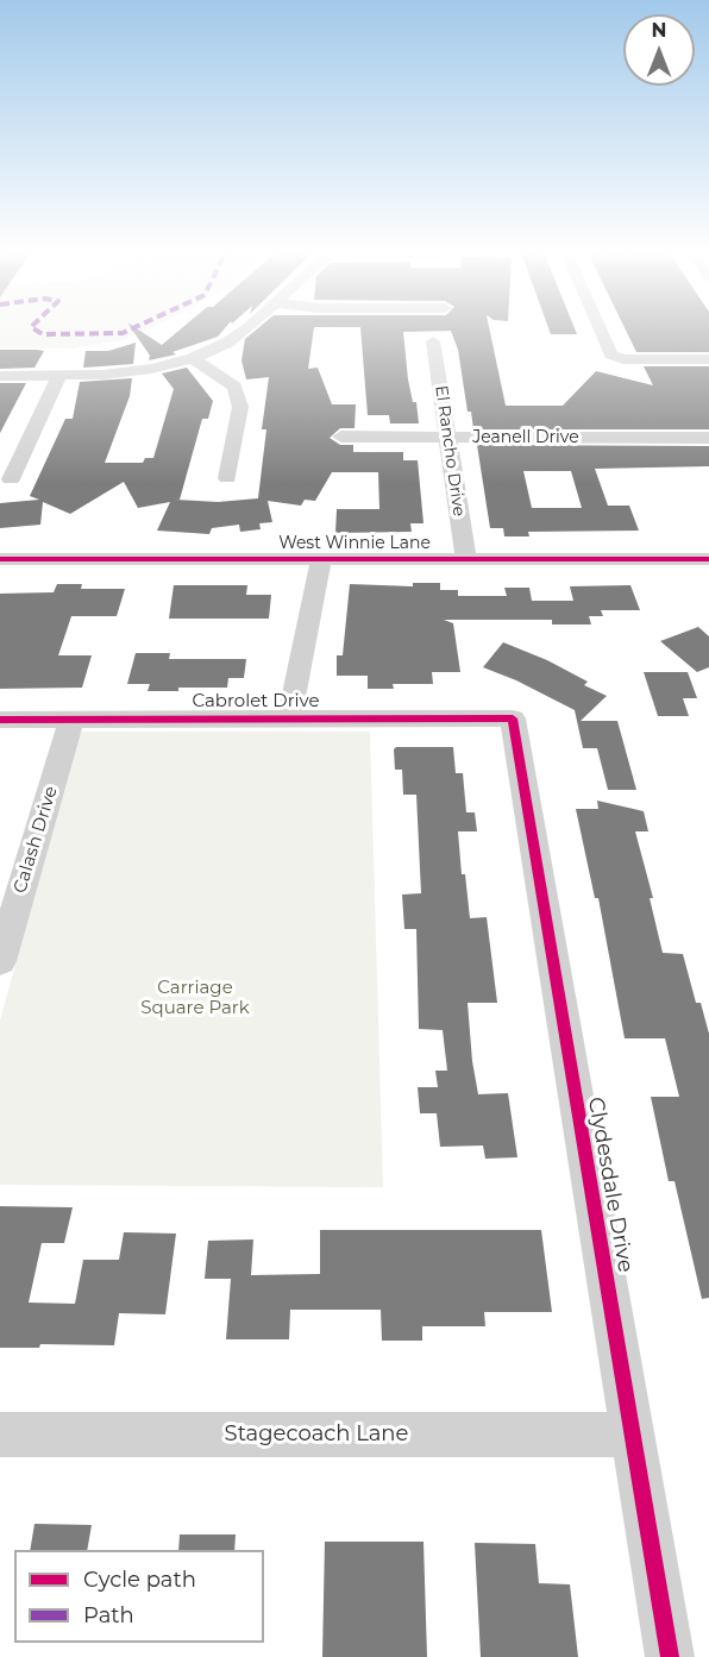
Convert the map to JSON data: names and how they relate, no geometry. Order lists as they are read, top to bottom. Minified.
{"streets":{"street":["Jeanell Drive","El Rancho Drive","West Winnie Lane","Cabrolet Drive","Calash Drive","Clydesdale Drive","Stagecoach Lane"]},"crossings":[["Jeanell Drive","El Rancho Drive"],["El Rancho Drive","West Winnie Lane"],["Cabrolet Drive","Calash Drive"],["Cabrolet Drive","Clydesdale Drive"],["Clydesdale Drive","Stagecoach Lane"]],"parks":["Carriage Square Park"],"legend":["Cycle path","Path"],"north":"top"}
